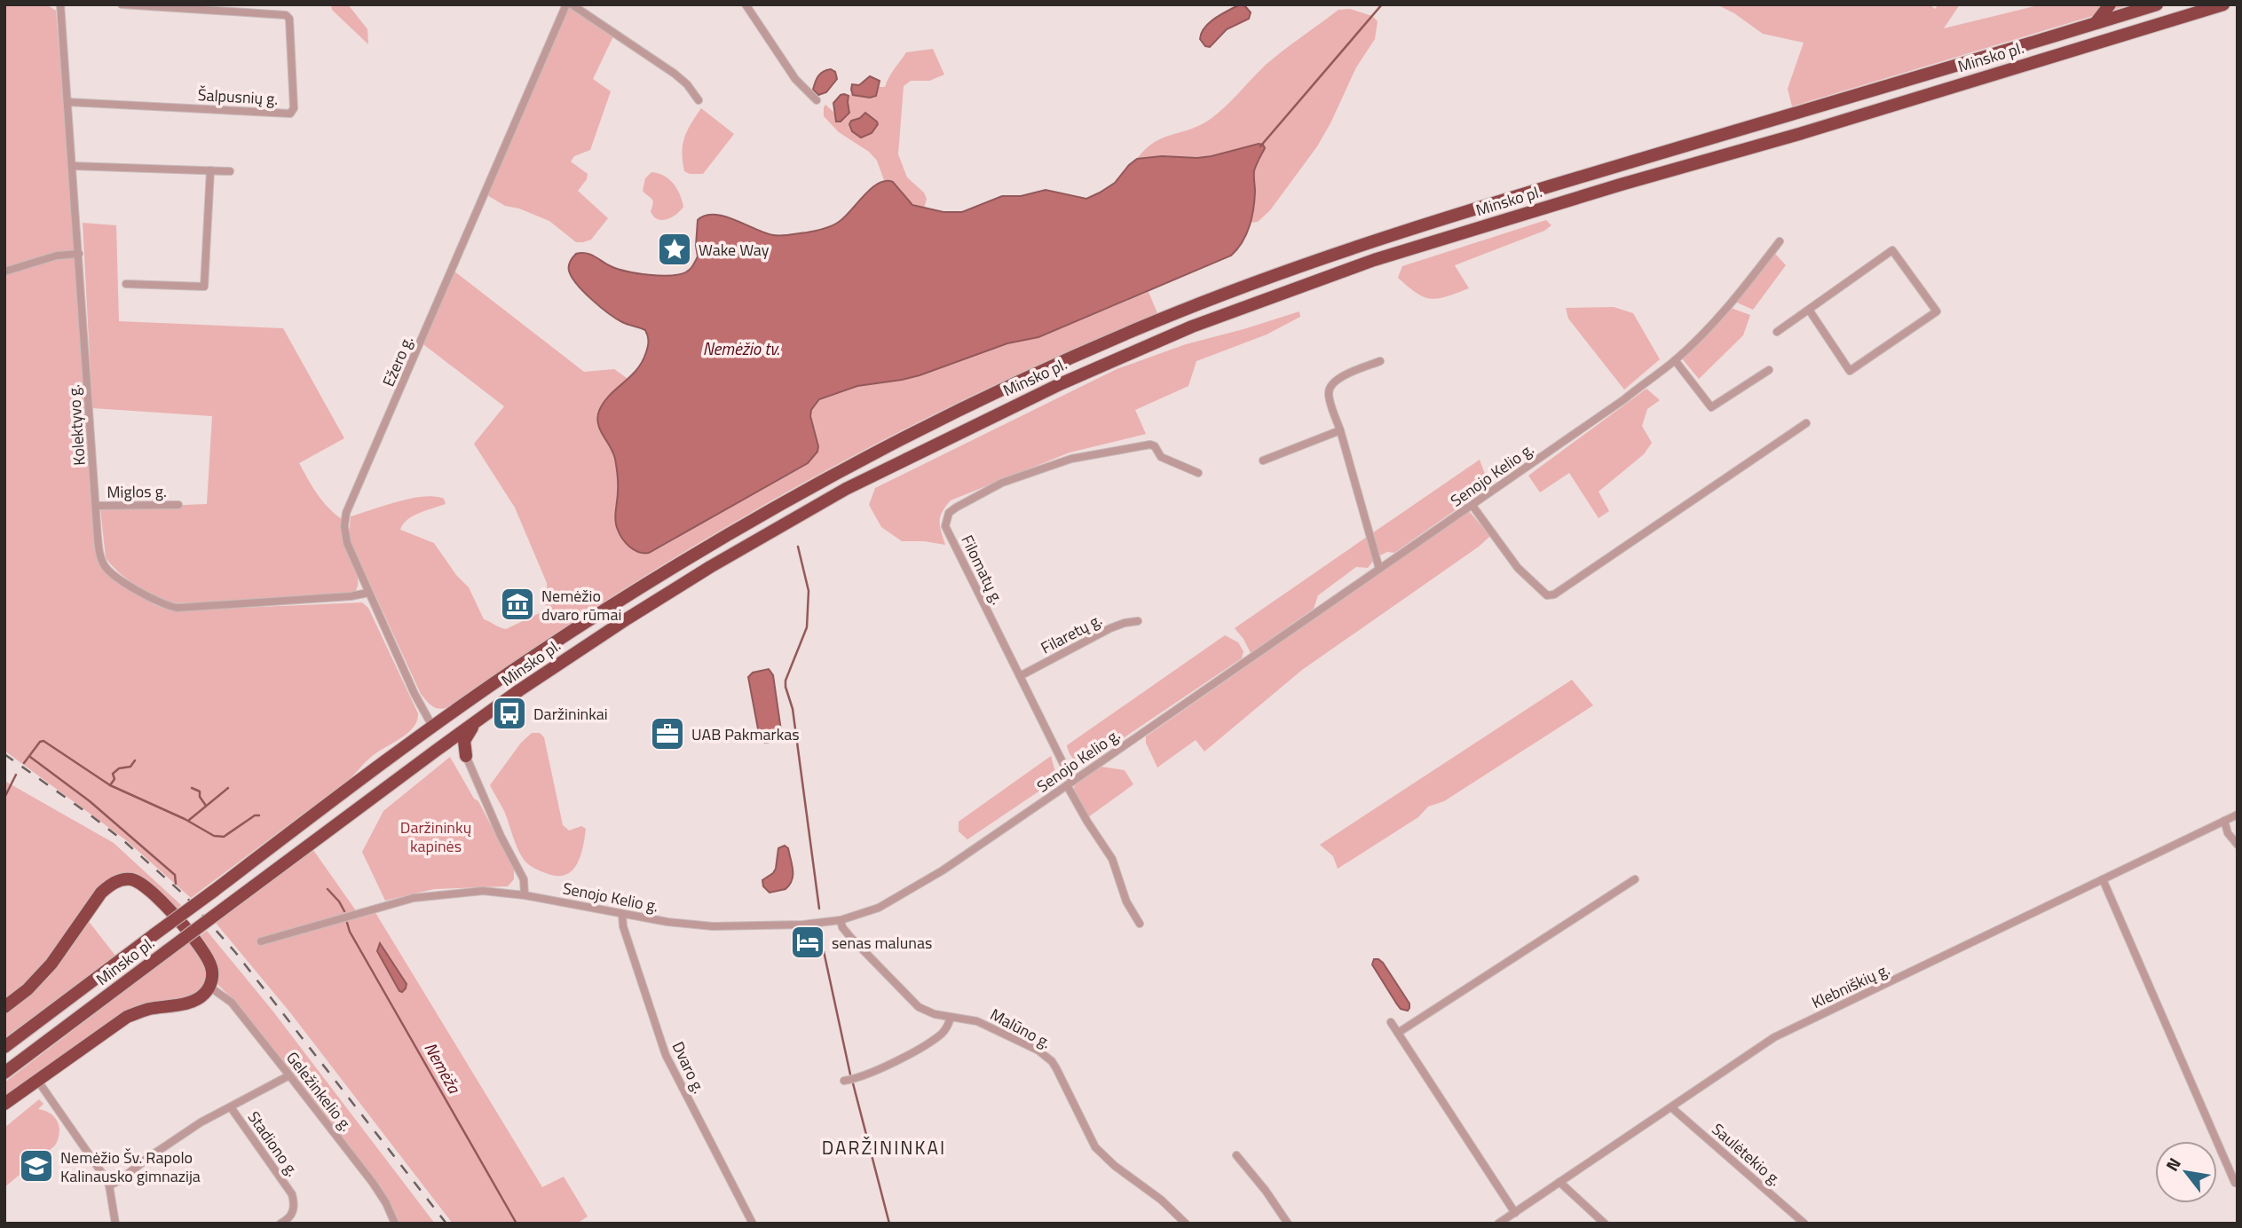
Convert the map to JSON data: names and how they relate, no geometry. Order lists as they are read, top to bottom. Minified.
{"streets":{"highway":["Minsko pl."],"street":["Šalpusnių g.","Ežero g.","Kolektyvo g.","Senojo Kelio g.","Miglos g.","Filomatų g.","Filaretų g.","Klebniškių g.","Malūno g.","Dvaro g.","Geležinkelio g.","Stadiono g.","Saulėtekio g."]},"crossings":[["Minsko pl.","Ežero g."],["Šalpusnių g.","Kolektyvo g."],["Ežero g.","Kolektyvo g."],["Kolektyvo g.","Miglos g."],["Senojo Kelio g.","Filomatų g."],["Senojo Kelio g.","Malūno g."],["Senojo Kelio g.","Dvaro g."],["Filomatų g.","Filaretų g."],["Klebniškių g.","Saulėtekio g."]],"districts":["DARŽININKAI"],"water":["Nemėžio tv.","Nemėža"],"parks":["Daržininkų kapinės"],"places":{"place":["Wake Way"],"museum":["Nemėžio dvaro rūmai"],"bus stop":["Daržininkai"],"office":["UAB Pakmarkas"],"hotel":["senas malunas"],"school or university":["Nemėžio Šv. Rapolo Kalinausko gimnazija"]},"north":"top left"}
